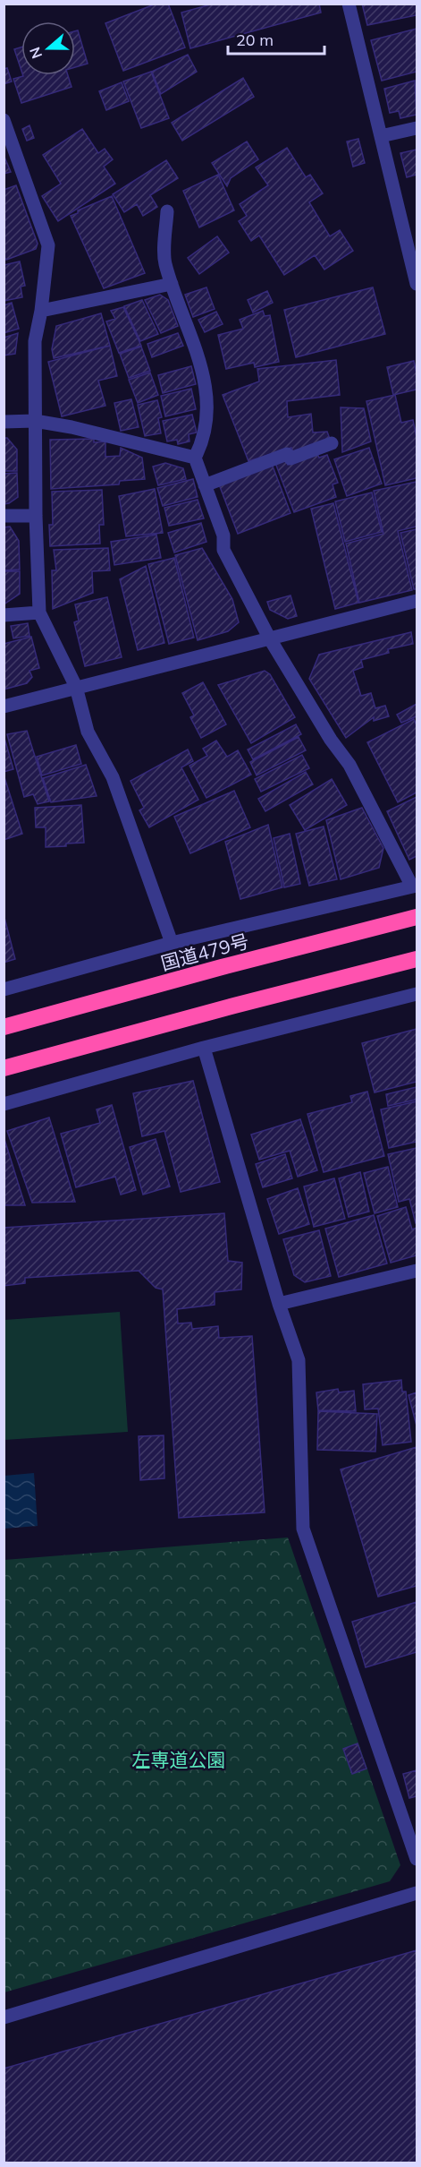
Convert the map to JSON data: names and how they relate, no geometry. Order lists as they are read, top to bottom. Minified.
{"streets":{"highway":["国道479号"]},"parks":["左専道公園"],"scale_bar":"20 m","north":"left"}
